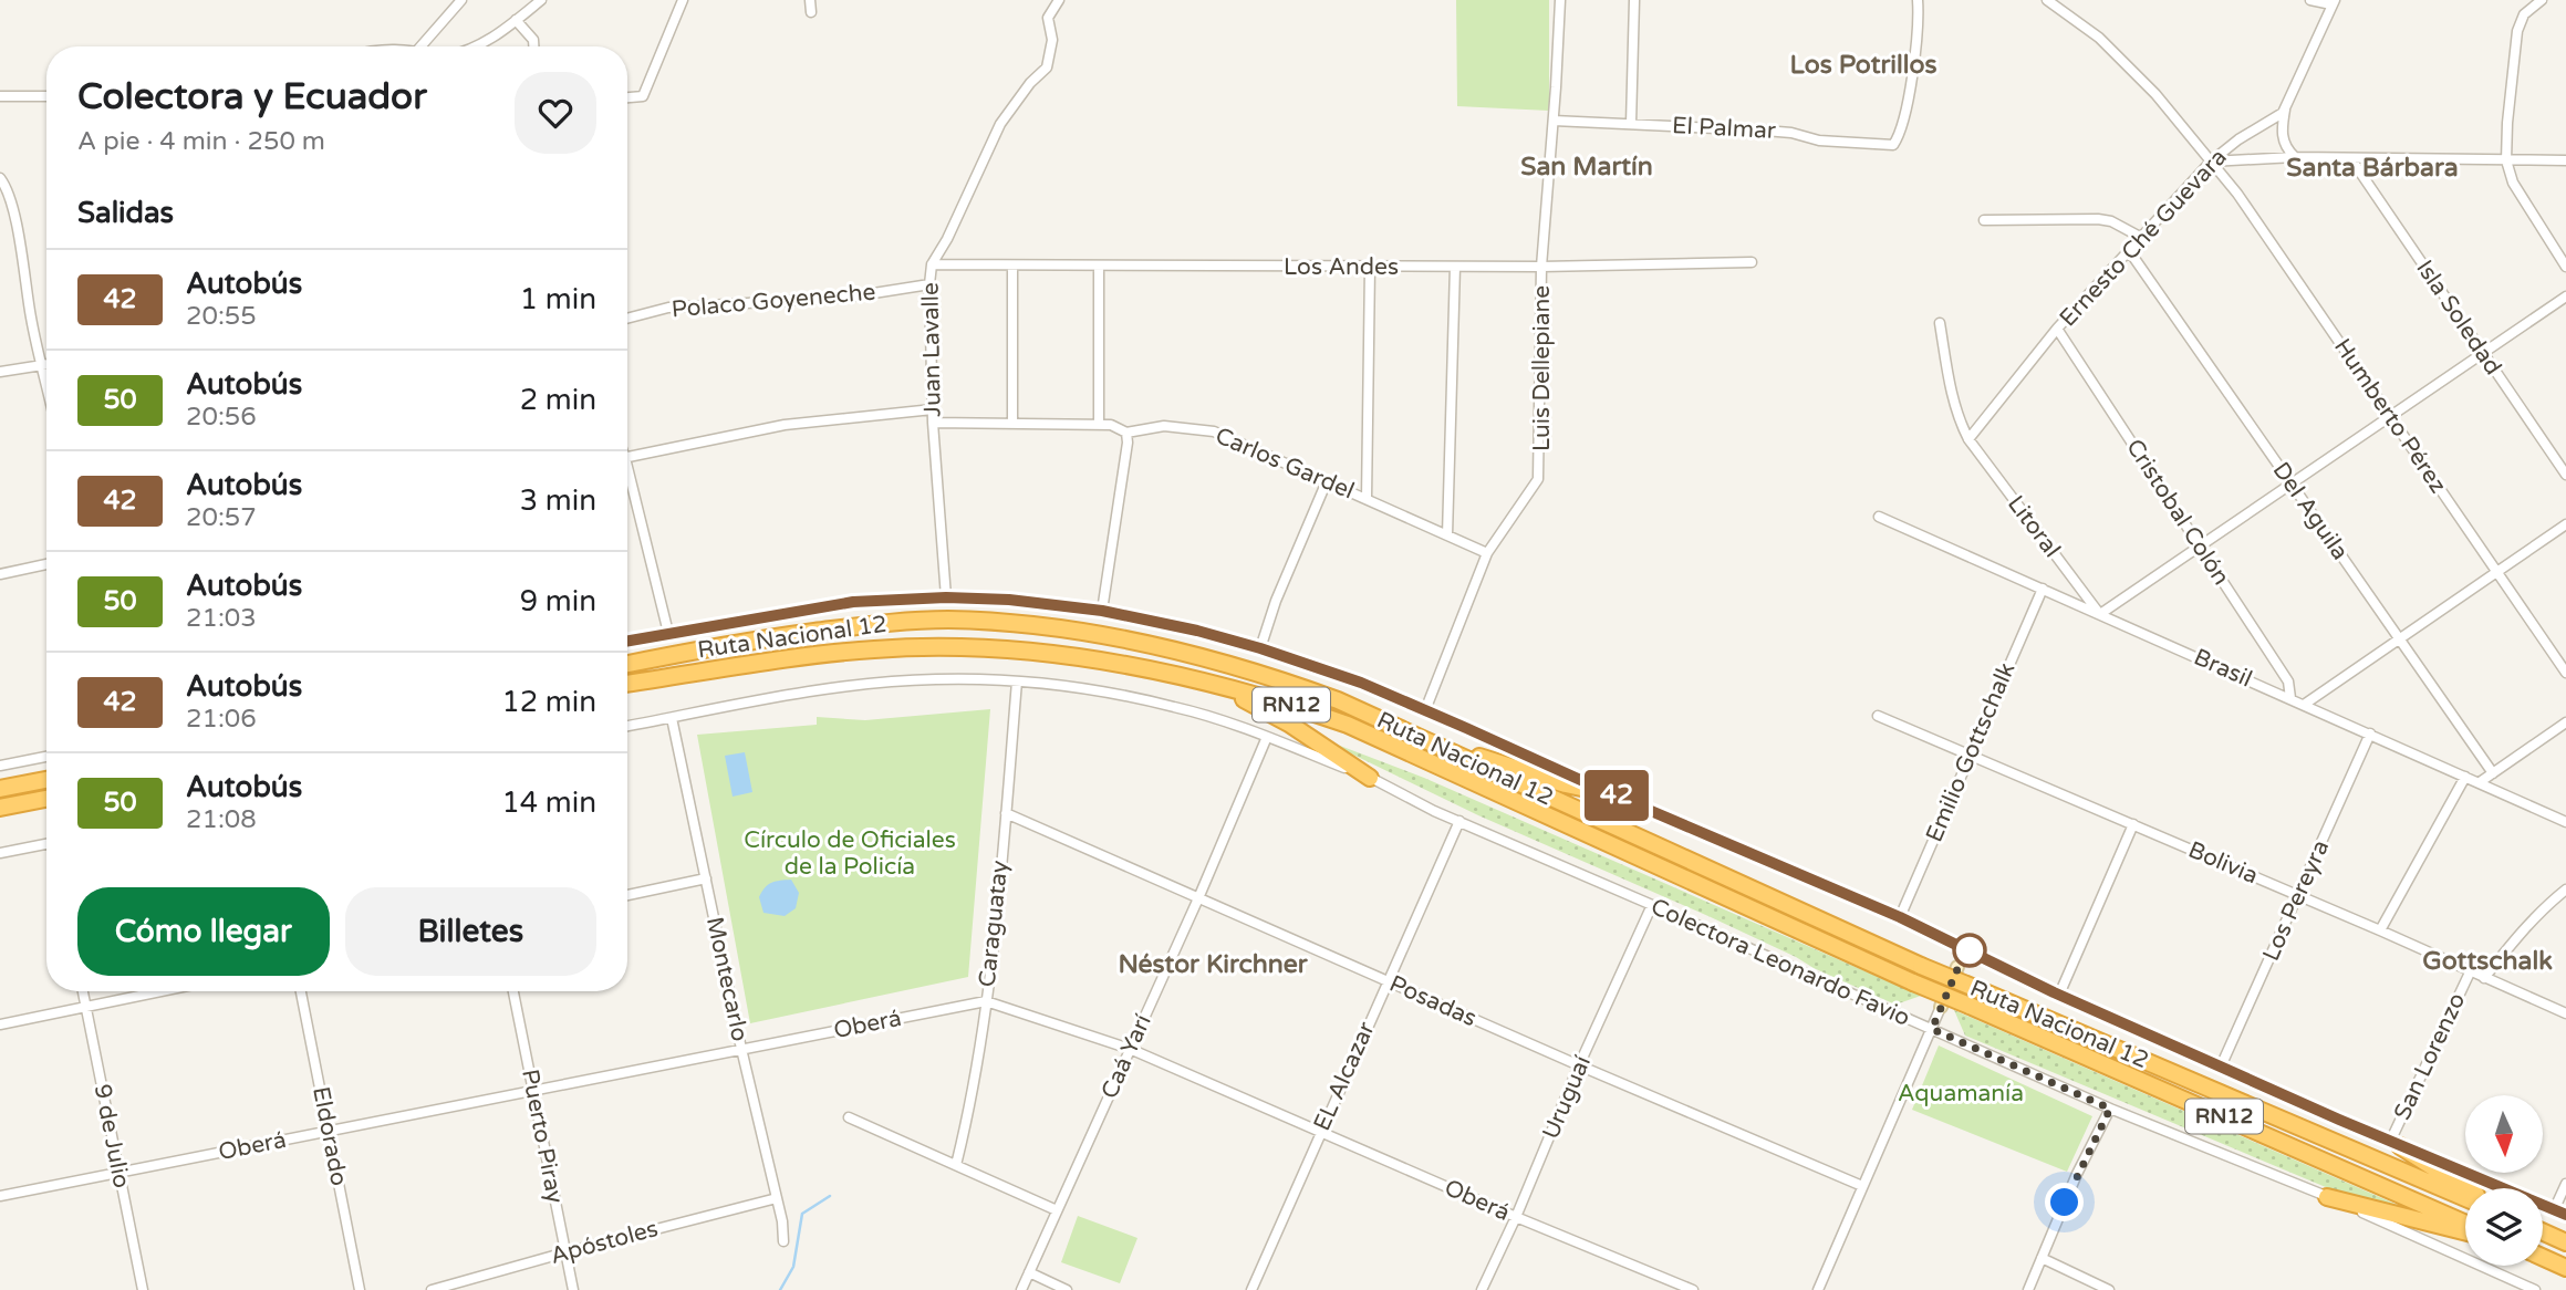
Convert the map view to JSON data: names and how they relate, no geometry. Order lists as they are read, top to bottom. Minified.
{"streets":{"highway":["Ruta Nacional 12","RN12"],"street":["El Palmar","Ernesto Ché Guevara","Los Andes","Polaco Goyeneche","Isla Soledad","Juan Lavalle","Luis Dellepiane","Humberto Pérez","Carlos Gardel","Del Aguila","Cristobal Colón","Litoral","Brasil","Emilio Gottschalk","Bolivia","Los Pereyra","Caraguatay","Colectora Leonardo Favio","Montecarlo","Posadas","Oberá","Caá Yarí","San Lorenzo","EL Alcazar","Uruguaí","9 de Julio","Eldorado","Puerto Piray","Apóstoles"]},"crossings":[["El Palmar","Luis Dellepiane"],["Ernesto Ché Guevara","Humberto Pérez"],["Ernesto Ché Guevara","Del Aguila"],["Ernesto Ché Guevara","Cristobal Colón"],["Ernesto Ché Guevara","Litoral"],["Los Andes","Juan Lavalle"],["Los Andes","Luis Dellepiane"],["Polaco Goyeneche","Juan Lavalle"],["Juan Lavalle","Carlos Gardel"],["Luis Dellepiane","Carlos Gardel"],["Cristobal Colón","Brasil"],["Litoral","Brasil"],["Brasil","Emilio Gottschalk"],["Brasil","Los Pereyra"],["Emilio Gottschalk","Bolivia"],["Bolivia","Los Pereyra"],["Bolivia","San Lorenzo"],["Caraguatay","Posadas"],["Caraguatay","Oberá"],["Colectora Leonardo Favio","Caá Yarí"],["Colectora Leonardo Favio","EL Alcazar"],["Colectora Leonardo Favio","Uruguaí"],["Montecarlo","Oberá"],["Montecarlo","Apóstoles"],["Posadas","Caá Yarí"],["Posadas","EL Alcazar"],["Posadas","Uruguaí"],["Oberá","Caá Yarí"],["Oberá","EL Alcazar"],["Oberá","Uruguaí"],["Oberá","9 de Julio"],["Oberá","Eldorado"],["Oberá","Puerto Piray"],["Puerto Piray","Apóstoles"]],"districts":["Los Potrillos","San Martín","Santa Bárbara","Gottschalk","Néstor Kirchner"],"parks":["Círculo de Oficiales de la Policía","Aquamanía"],"lines":["bus line 42"],"north":"bottom","page":{"on_map":"42","heading":[["Colectora y Ecuador","A pie · 4 min · 250 m"],"Salidas"],"list":[{"mark":"42","name":"Autobús","note":"20:55","value":"1 min"},{"mark":"50","name":"Autobús","note":"20:56","value":"2 min"},{"mark":"42","name":"Autobús","note":"20:57","value":"3 min"},{"mark":"50","name":"Autobús","note":"21:03","value":"9 min"},{"mark":"42","name":"Autobús","note":"21:06","value":"12 min"},{"mark":"50","name":"Autobús","note":"21:08","value":"14 min"}],"buttons":["Cómo llegar","Billetes"]}}
